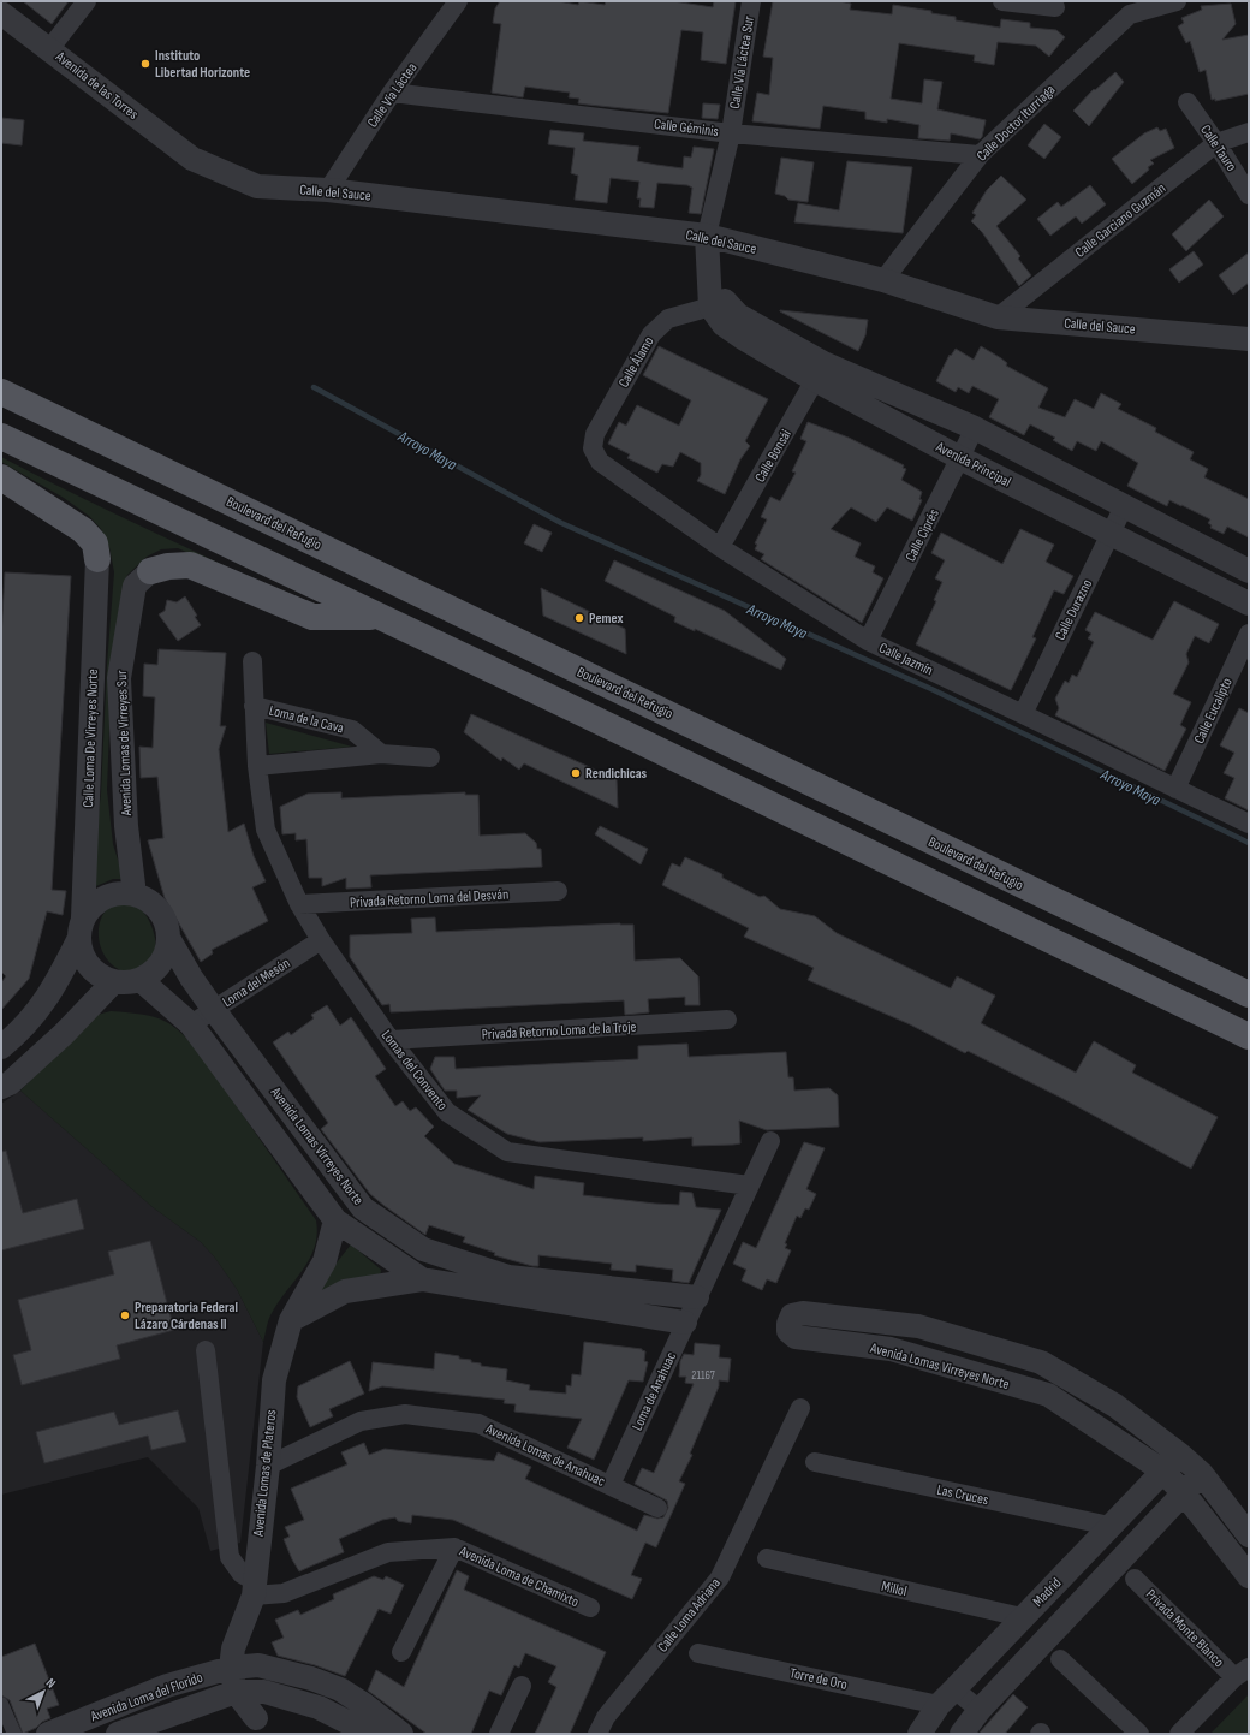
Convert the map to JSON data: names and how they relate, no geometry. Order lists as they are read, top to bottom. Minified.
{"streets":{"main road":["Boulevard del Refugio"],"street":["Calle Vía Láctea Sur","Avenida de las Torres","Calle Vía Láctea","Calle Doctor Iturriaga","Calle Géminis","Calle Tauro","Calle del Sauce","Calle Garciano Guzmán","Calle Álamo","Calle Bonsái","Avenida Principal","Calle Ciprés","Calle Durazno","Calle Jazmín","Calle Eucalipto","Loma de la Cava","Calle Loma De Virreyes Norte","Avenida Lomas de Virreyes Sur","Privada Retorno Loma del Desván","Loma del Mesón","Privada Retorno Loma de la Troje","Lomas del Convento","Avenida Lomas Virreyes Norte","Loma de Anahuac","Avenida Lomas de Anahuac","Avenida Lomas de Plateros","Las Cruces","Avenida Loma de Chamixto","Millol","Madrid","Calle Loma Adriana","Privada Monte Blanco","Torre de Oro","Avenida Loma del Florido"]},"crossings":[["Calle Vía Láctea Sur","Calle Géminis"],["Calle Vía Láctea Sur","Calle del Sauce"],["Avenida de las Torres","Calle del Sauce"],["Calle Vía Láctea","Calle Géminis"],["Calle Vía Láctea","Calle del Sauce"],["Calle Doctor Iturriaga","Calle Géminis"],["Calle Doctor Iturriaga","Calle del Sauce"],["Calle Tauro","Calle Garciano Guzmán"],["Calle del Sauce","Calle Garciano Guzmán"],["Calle Álamo","Avenida Principal"],["Calle Álamo","Calle Jazmín"],["Calle Bonsái","Avenida Principal"],["Calle Bonsái","Calle Jazmín"],["Avenida Principal","Calle Ciprés"],["Avenida Principal","Calle Durazno"],["Calle Ciprés","Calle Jazmín"],["Calle Durazno","Calle Jazmín"],["Calle Jazmín","Calle Eucalipto"],["Loma de la Cava","Lomas del Convento"],["Calle Loma De Virreyes Norte","Avenida Lomas de Virreyes Sur"],["Calle Loma De Virreyes Norte","Avenida Lomas Virreyes Norte"],["Avenida Lomas de Virreyes Sur","Avenida Lomas Virreyes Norte"],["Privada Retorno Loma del Desván","Lomas del Convento"],["Loma del Mesón","Lomas del Convento"],["Loma del Mesón","Avenida Lomas Virreyes Norte"],["Privada Retorno Loma de la Troje","Lomas del Convento"],["Avenida Lomas Virreyes Norte","Loma de Anahuac"],["Avenida Lomas Virreyes Norte","Avenida Lomas de Plateros"],["Avenida Lomas Virreyes Norte","Madrid"],["Loma de Anahuac","Avenida Lomas de Anahuac"],["Avenida Lomas de Anahuac","Avenida Lomas de Plateros"],["Avenida Lomas de Plateros","Avenida Loma de Chamixto"],["Avenida Lomas de Plateros","Avenida Loma del Florido"],["Las Cruces","Madrid"],["Millol","Madrid"],["Madrid","Torre de Oro"]],"water":["Arroyo Maya"],"places":["Instituto Libertad Horizonte","Pemex","Rendichicas","Preparatoria Federal Lázaro Cárdenas ll"],"house_numbers":["21167"],"north":"top right"}
